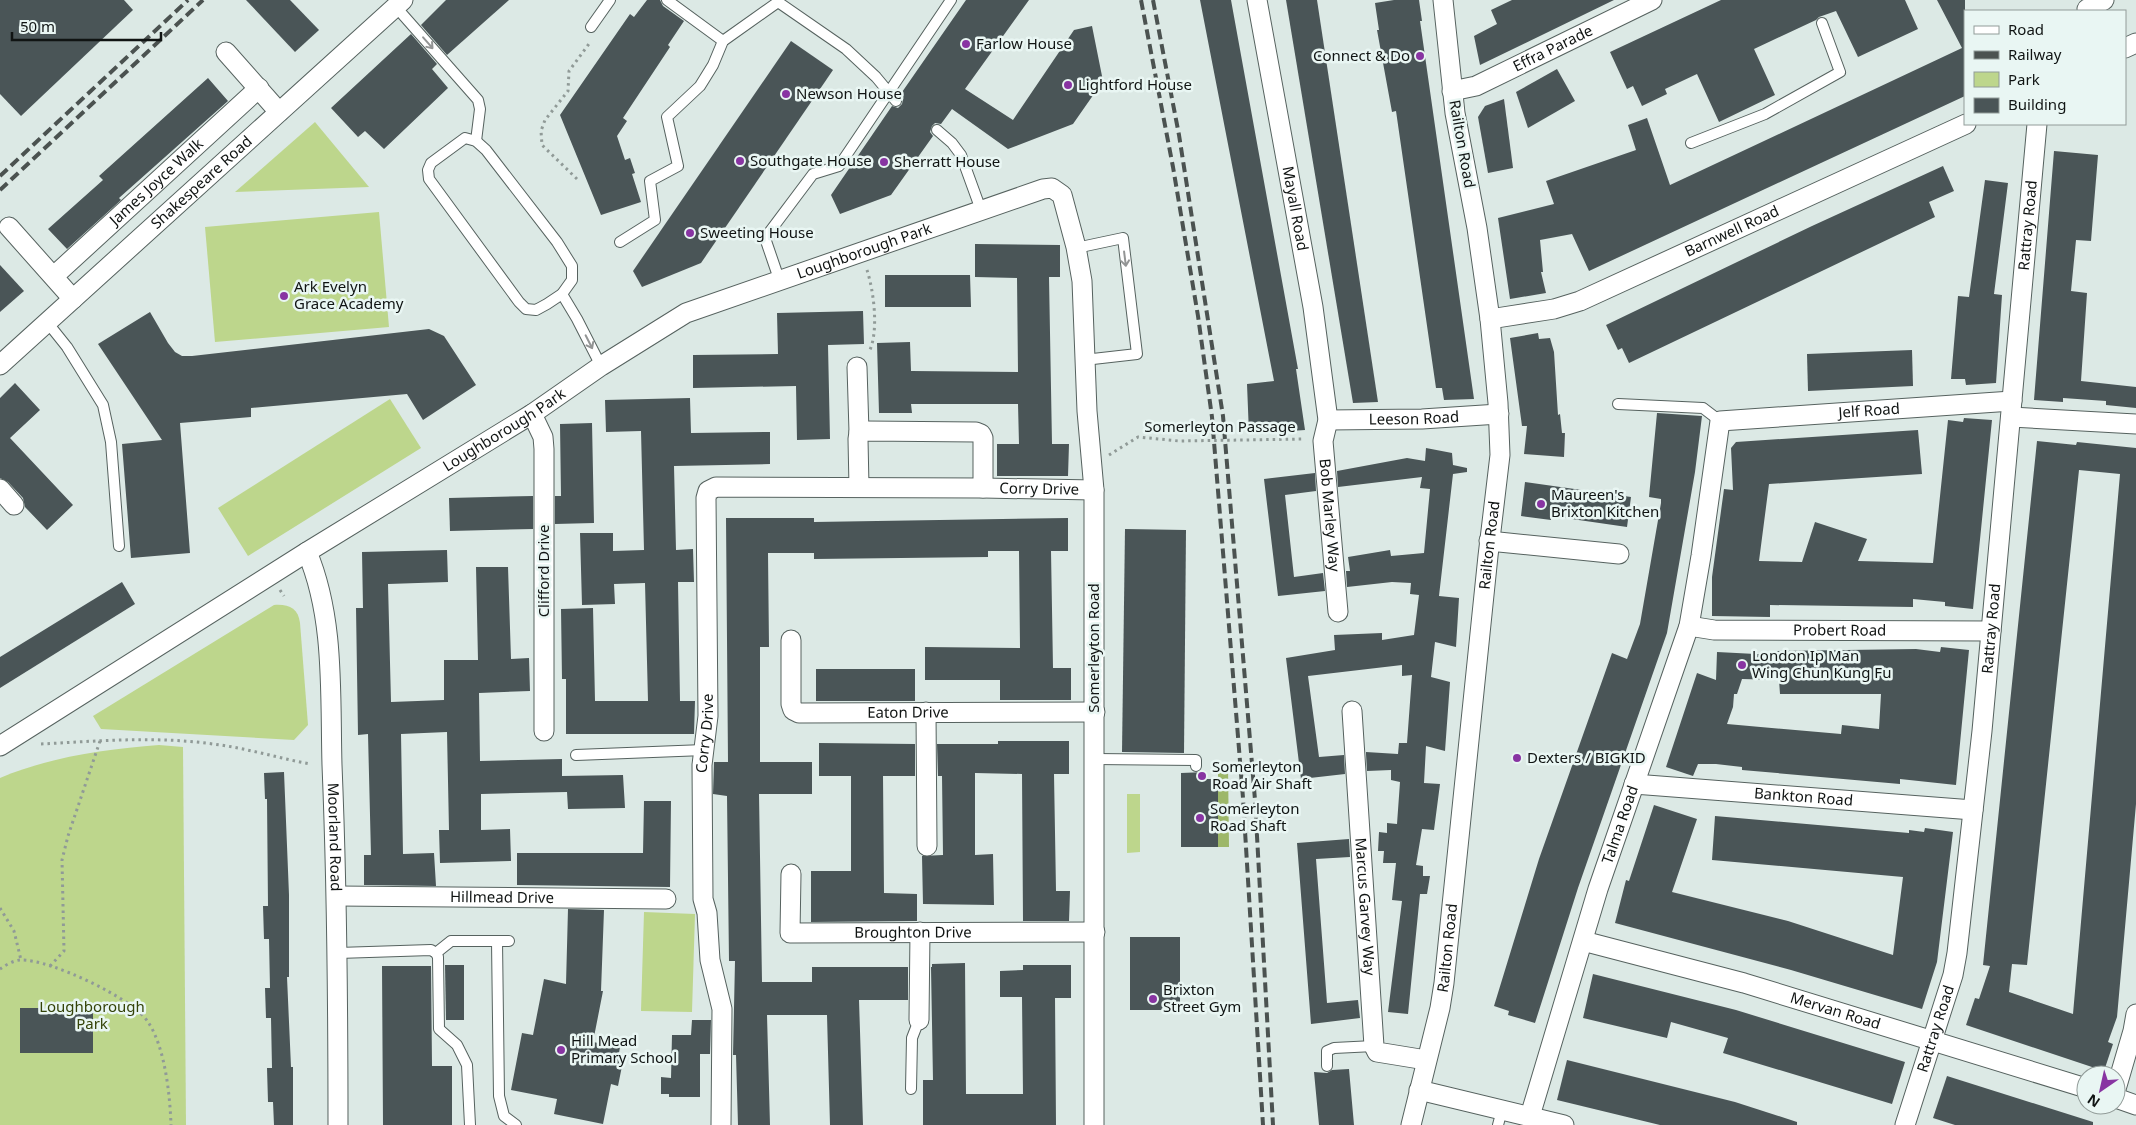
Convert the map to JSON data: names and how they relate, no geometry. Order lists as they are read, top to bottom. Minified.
{"streets":{"street":["Effra Parade","Railton Road","James Joyce Walk","Shakespeare Road","Mayall Road","Rattray Road","Barnwell Road","Loughborough Park","Jelf Road","Leeson Road","Corry Drive","Bob Marley Way","Clifford Drive","Probert Road","Somerleyton Road","Eaton Drive","Bankton Road","Talma Road","Moorland Road","Hillmead Drive","Marcus Garvey Way","Broughton Drive","Mervan Road"],"path":["Somerleyton Passage"]},"crossings":[["Effra Parade","Railton Road"],["Railton Road","Barnwell Road"],["Railton Road","Leeson Road"],["Mayall Road","Leeson Road"],["Mayall Road","Bob Marley Way"],["Rattray Road","Jelf Road"],["Rattray Road","Probert Road"],["Rattray Road","Bankton Road"],["Rattray Road","Mervan Road"],["Loughborough Park","Clifford Drive"],["Loughborough Park","Somerleyton Road"],["Loughborough Park","Moorland Road"],["Jelf Road","Talma Road"],["Leeson Road","Bob Marley Way"],["Somerleyton Passage","Bob Marley Way"],["Somerleyton Passage","Somerleyton Road"],["Corry Drive","Somerleyton Road"],["Probert Road","Talma Road"],["Somerleyton Road","Eaton Drive"],["Somerleyton Road","Broughton Drive"],["Bankton Road","Talma Road"],["Talma Road","Mervan Road"],["Moorland Road","Hillmead Drive"]],"parks":["Loughborough Park"],"places":["Farlow House","Connect & Do","Lightford House","Newson House","Southgate House","Sherratt House","Sweeting House","Ark Evelyn Grace Academy","Maureen's Brixton Kitchen","London Ip Man Wing Chun Kung Fu","Dexters / BIGKID","Somerleyton Road Air Shaft","Somerleyton Road Shaft","Brixton Street Gym","Hill Mead Primary School"],"legend":["Road","Railway","Park","Building"],"scale_bar":"50 m","north":"bottom left"}
